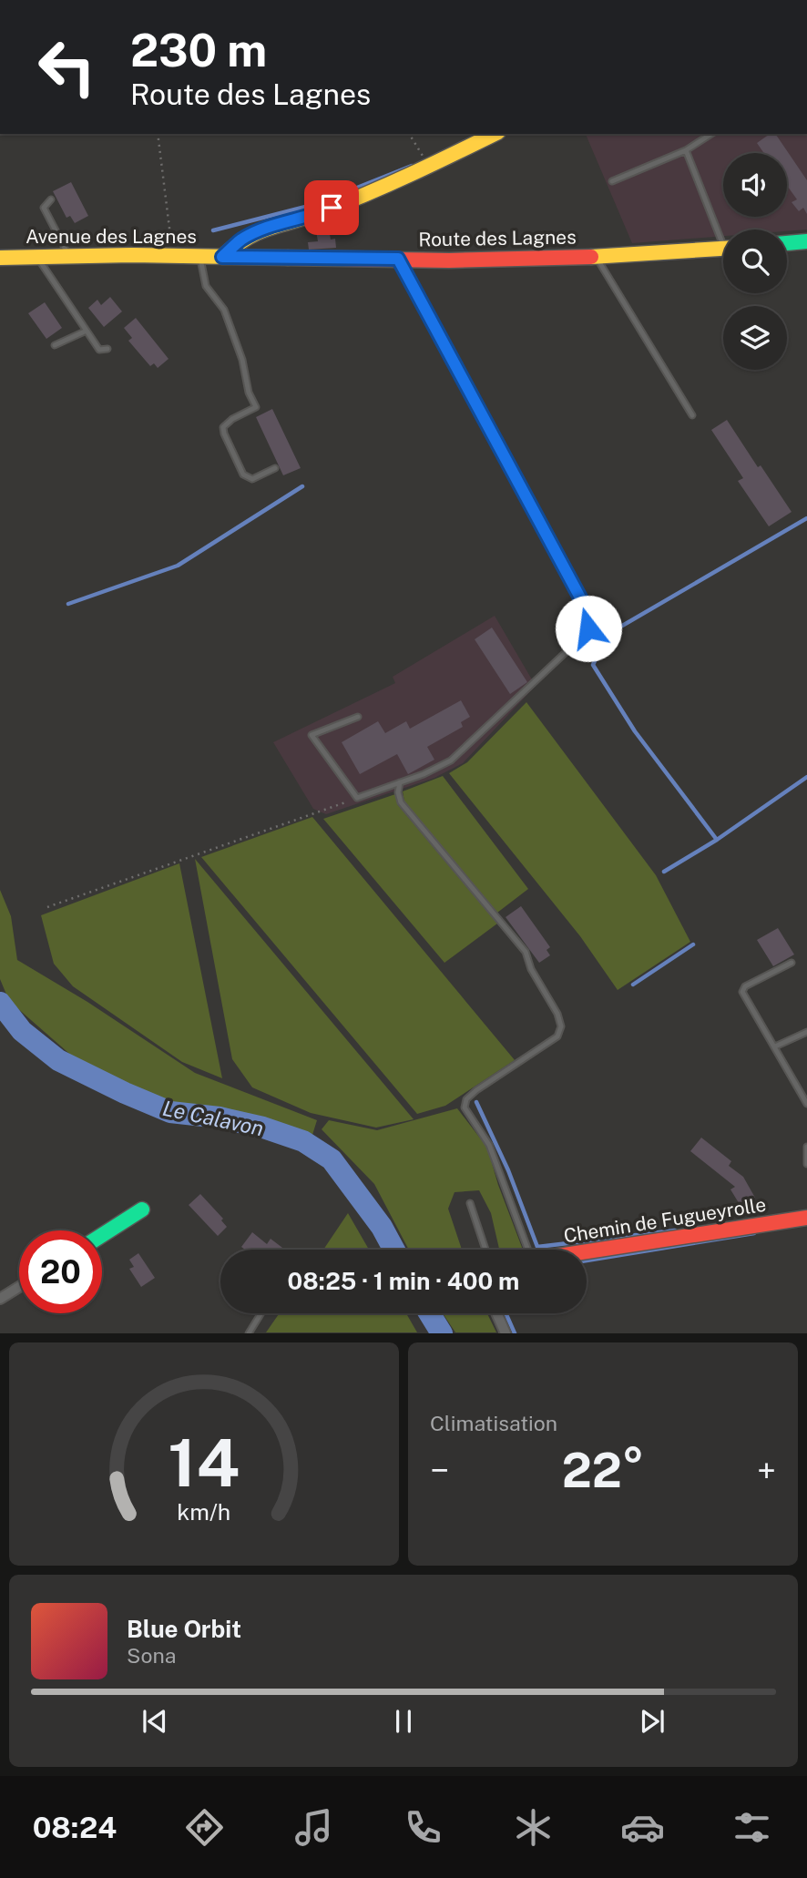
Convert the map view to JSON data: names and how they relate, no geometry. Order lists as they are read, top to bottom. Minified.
{"streets":{"street":["Avenue des Lagnes","Route des Lagnes","Chemin de Fugueyrolle"]},"crossings":[["Avenue des Lagnes","Route des Lagnes"]],"water":["Le Calavon"],"page":{"turn":["230 m","Route des Lagnes"],"limit":"20","trip":"08:25 · 1 min · 400 m","tile":"Climatisation","heat":["−","22°","+"],"song":["Blue Orbit","Sona"],"tabs":"08:24","gauge":["14","km/h"]}}
